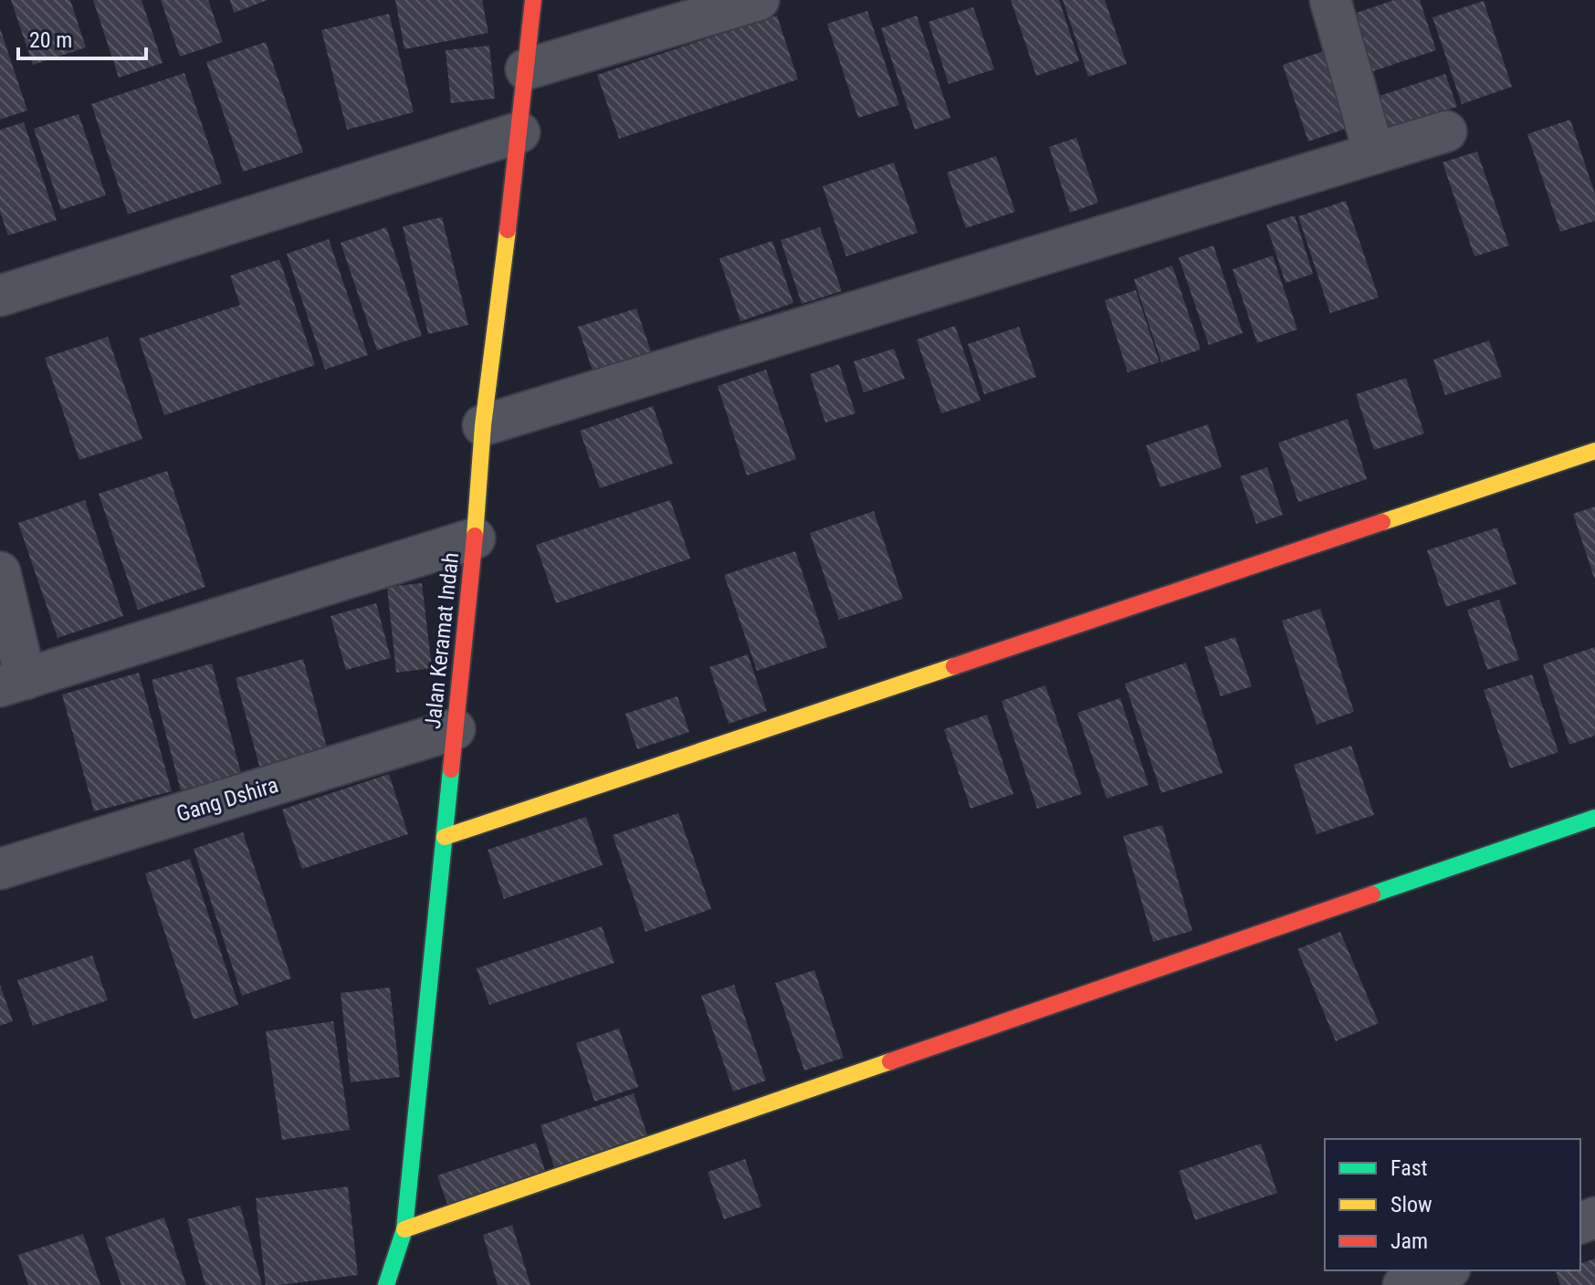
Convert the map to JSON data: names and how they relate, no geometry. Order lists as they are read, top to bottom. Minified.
{"streets":{"street":["Jalan Keramat Indah","Gang Dshira"]},"crossings":[["Jalan Keramat Indah","Gang Dshira"]],"legend":["Fast","Slow","Jam"],"scale_bar":"20 m"}
